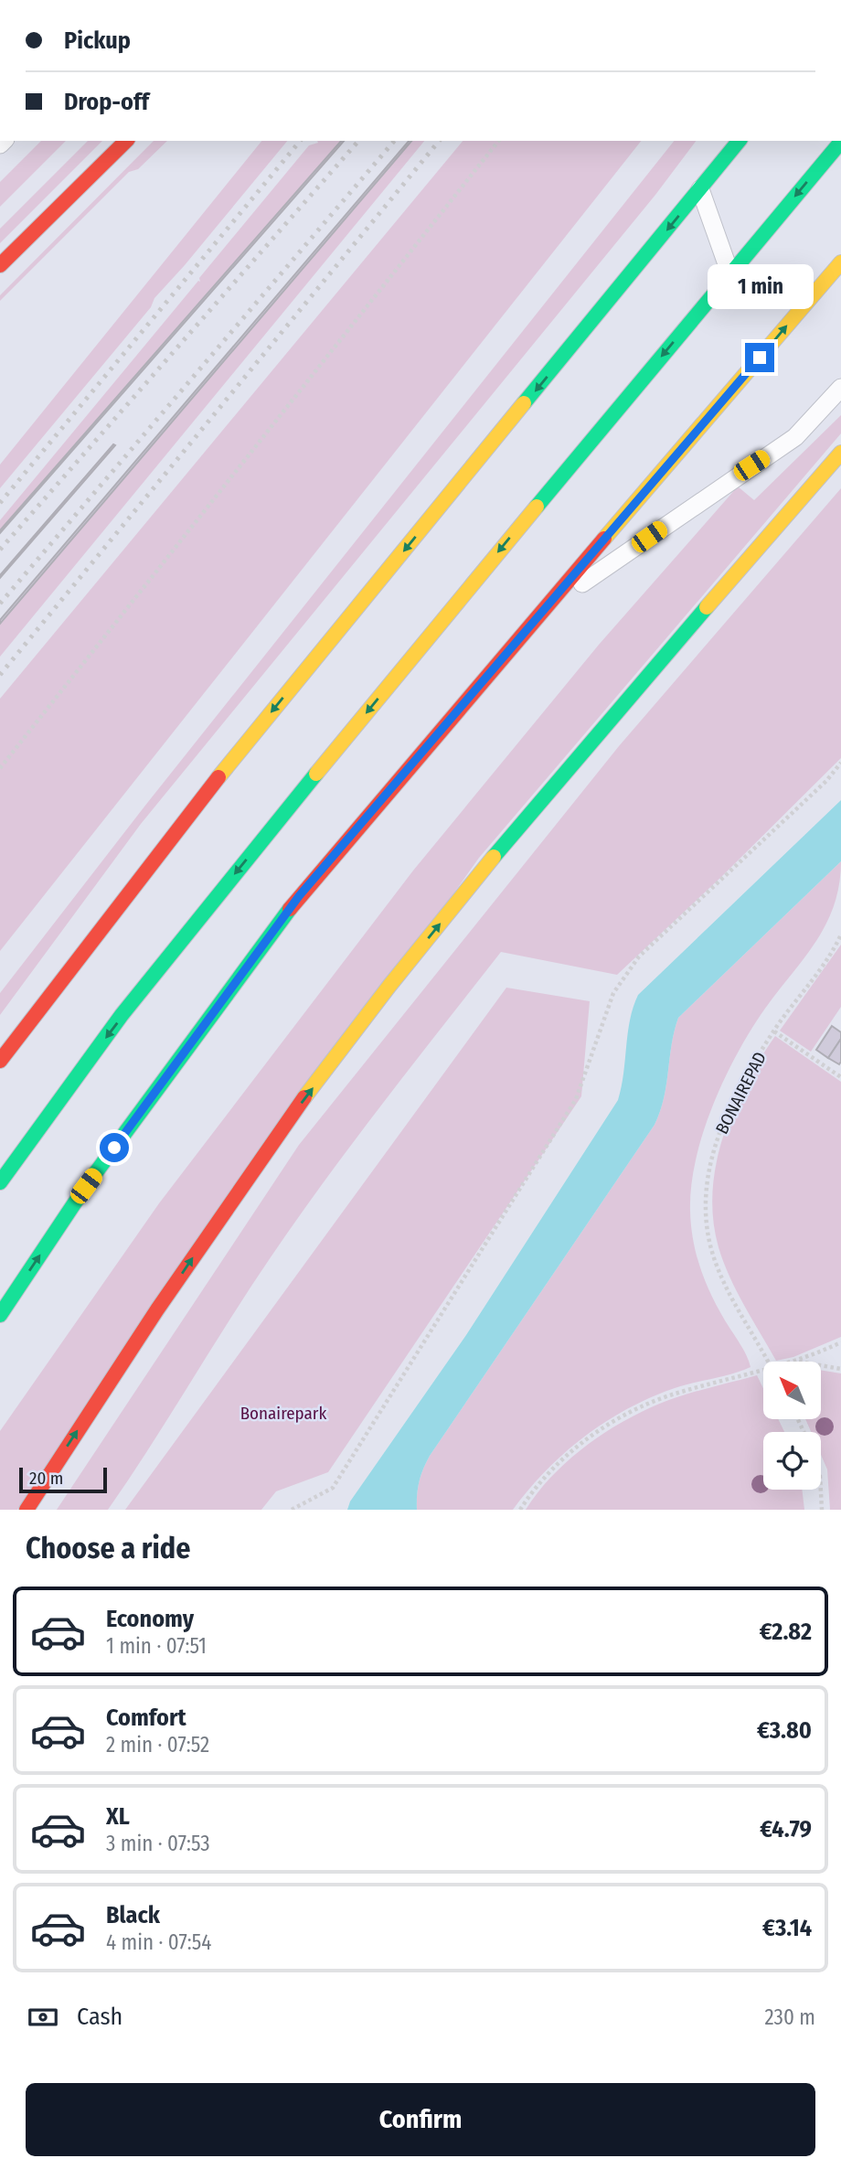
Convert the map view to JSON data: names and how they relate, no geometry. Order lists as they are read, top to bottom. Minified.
{"streets":{"path":["BONAIREPAD"]},"parks":["Bonairepark"],"scale_bar":"20 m","north":"top left","page":{"banner":["Pickup","Drop-off"],"bubble":"1 min","scale":"20 m","heading":"Choose a ride","list":[{"name":"Economy","note":"1 min · 07:51","value":"€2.82"},{"name":"Comfort","note":"2 min · 07:52","value":"€3.80"},{"name":"XL","note":"3 min · 07:53","value":"€4.79"},{"name":"Black","note":"4 min · 07:54","value":"€3.14"}],"pay":["Cash","230 m"],"buttons":"Confirm"}}
